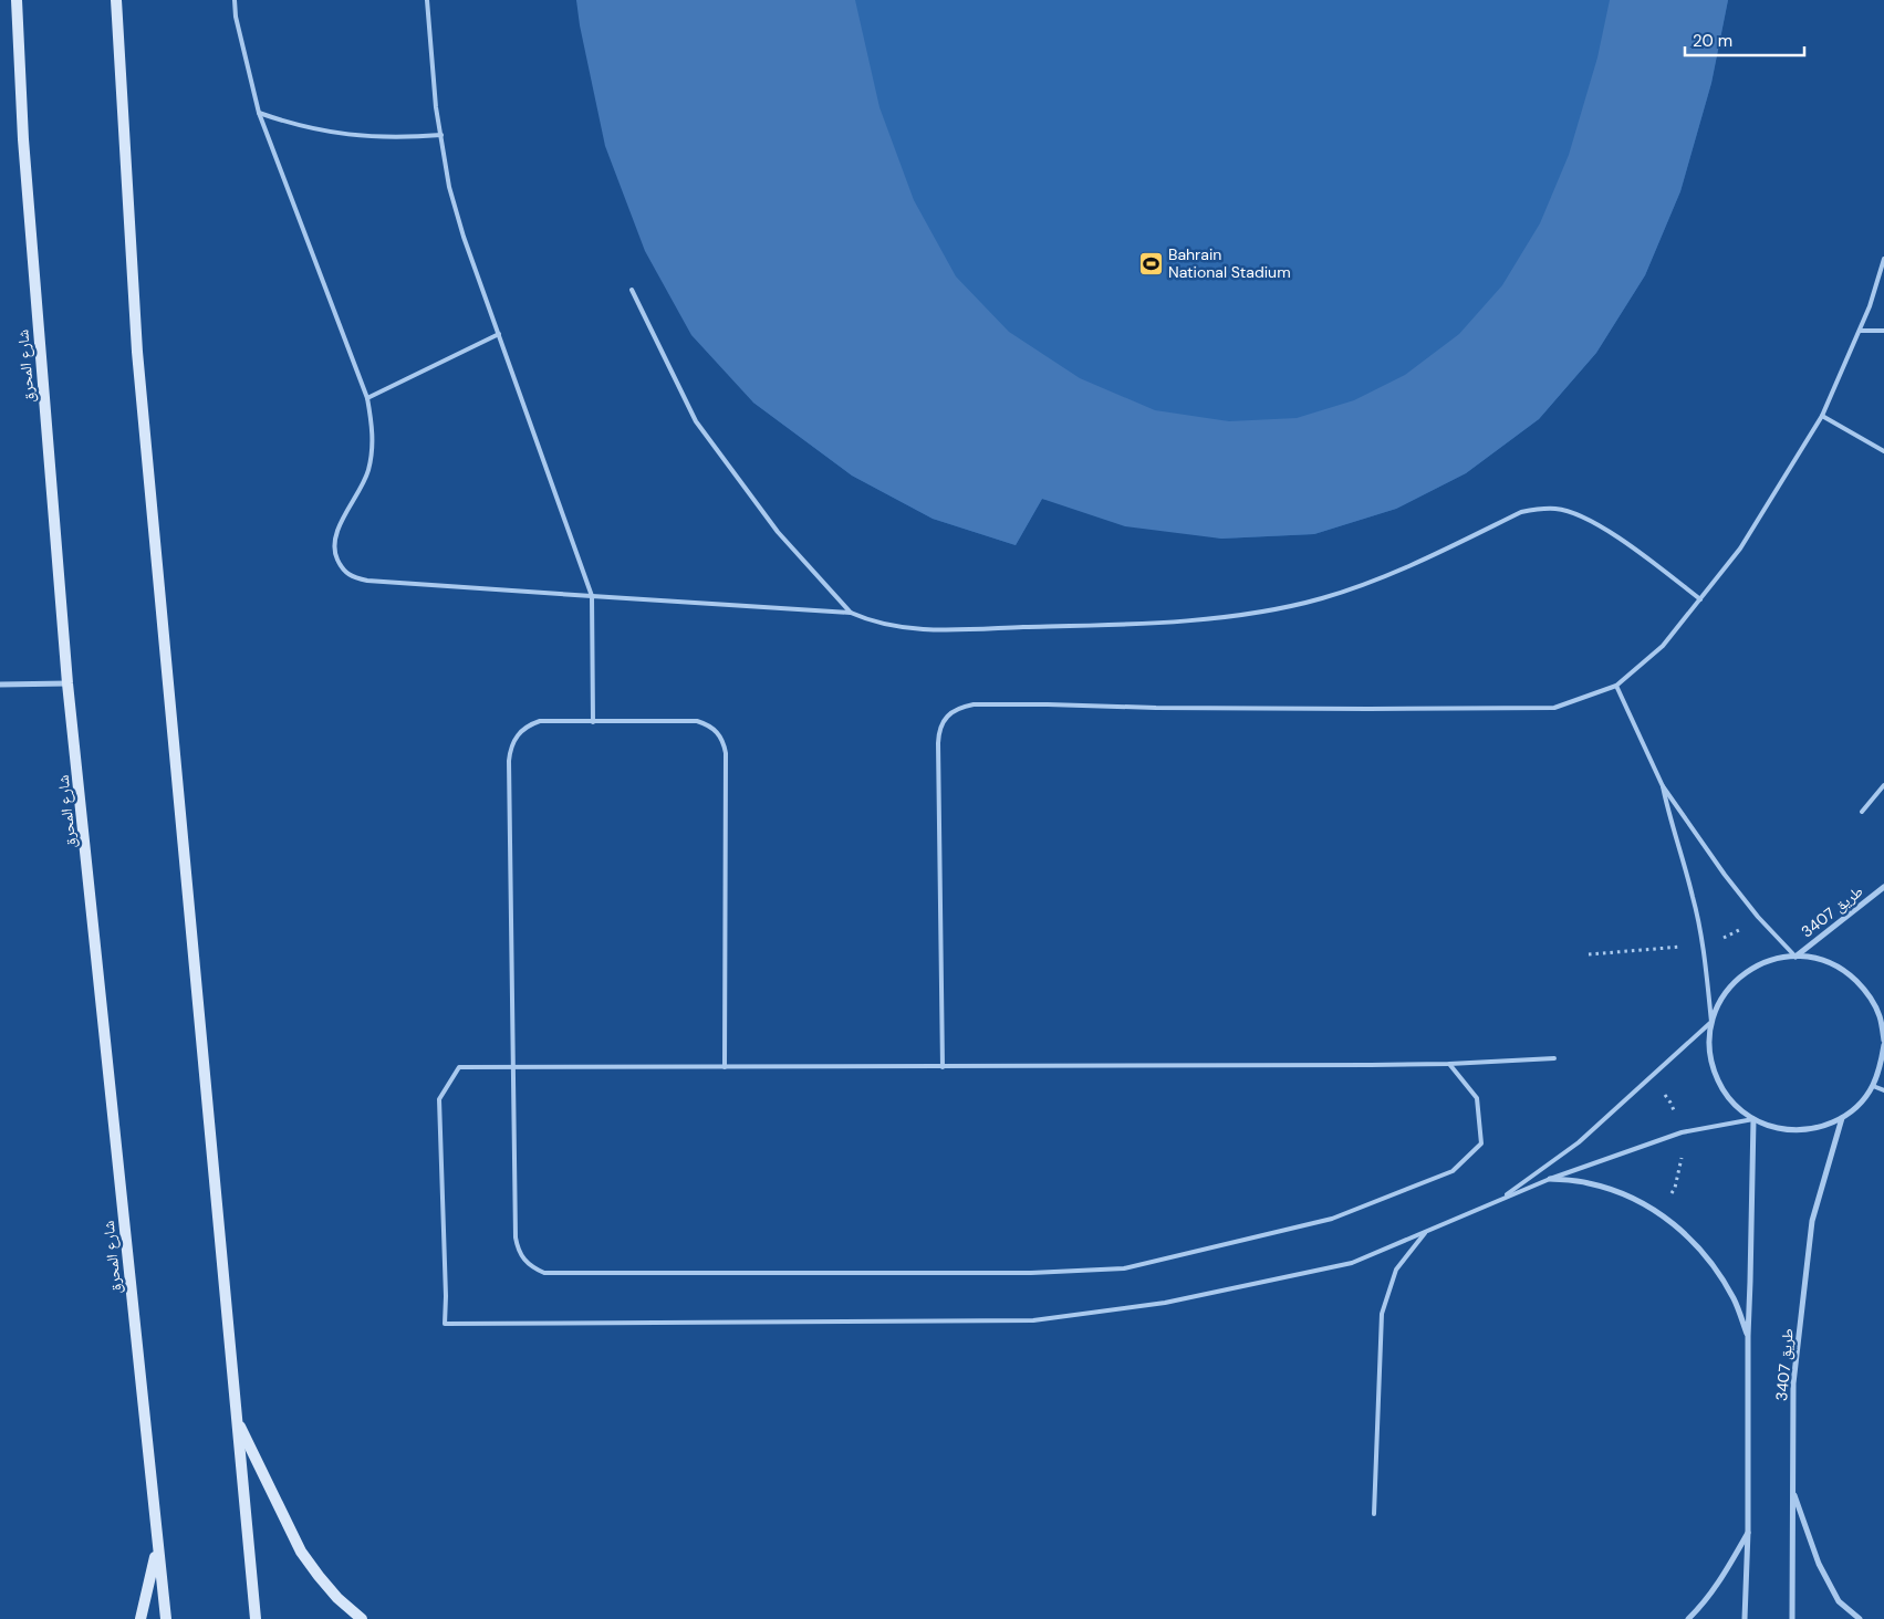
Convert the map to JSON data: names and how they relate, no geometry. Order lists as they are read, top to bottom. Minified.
{"streets":{"main road":["شارع المحرق"],"street":["طريق 3407"]},"places":{"sports":["Bahrain National Stadium"]},"scale_bar":"20 m"}
